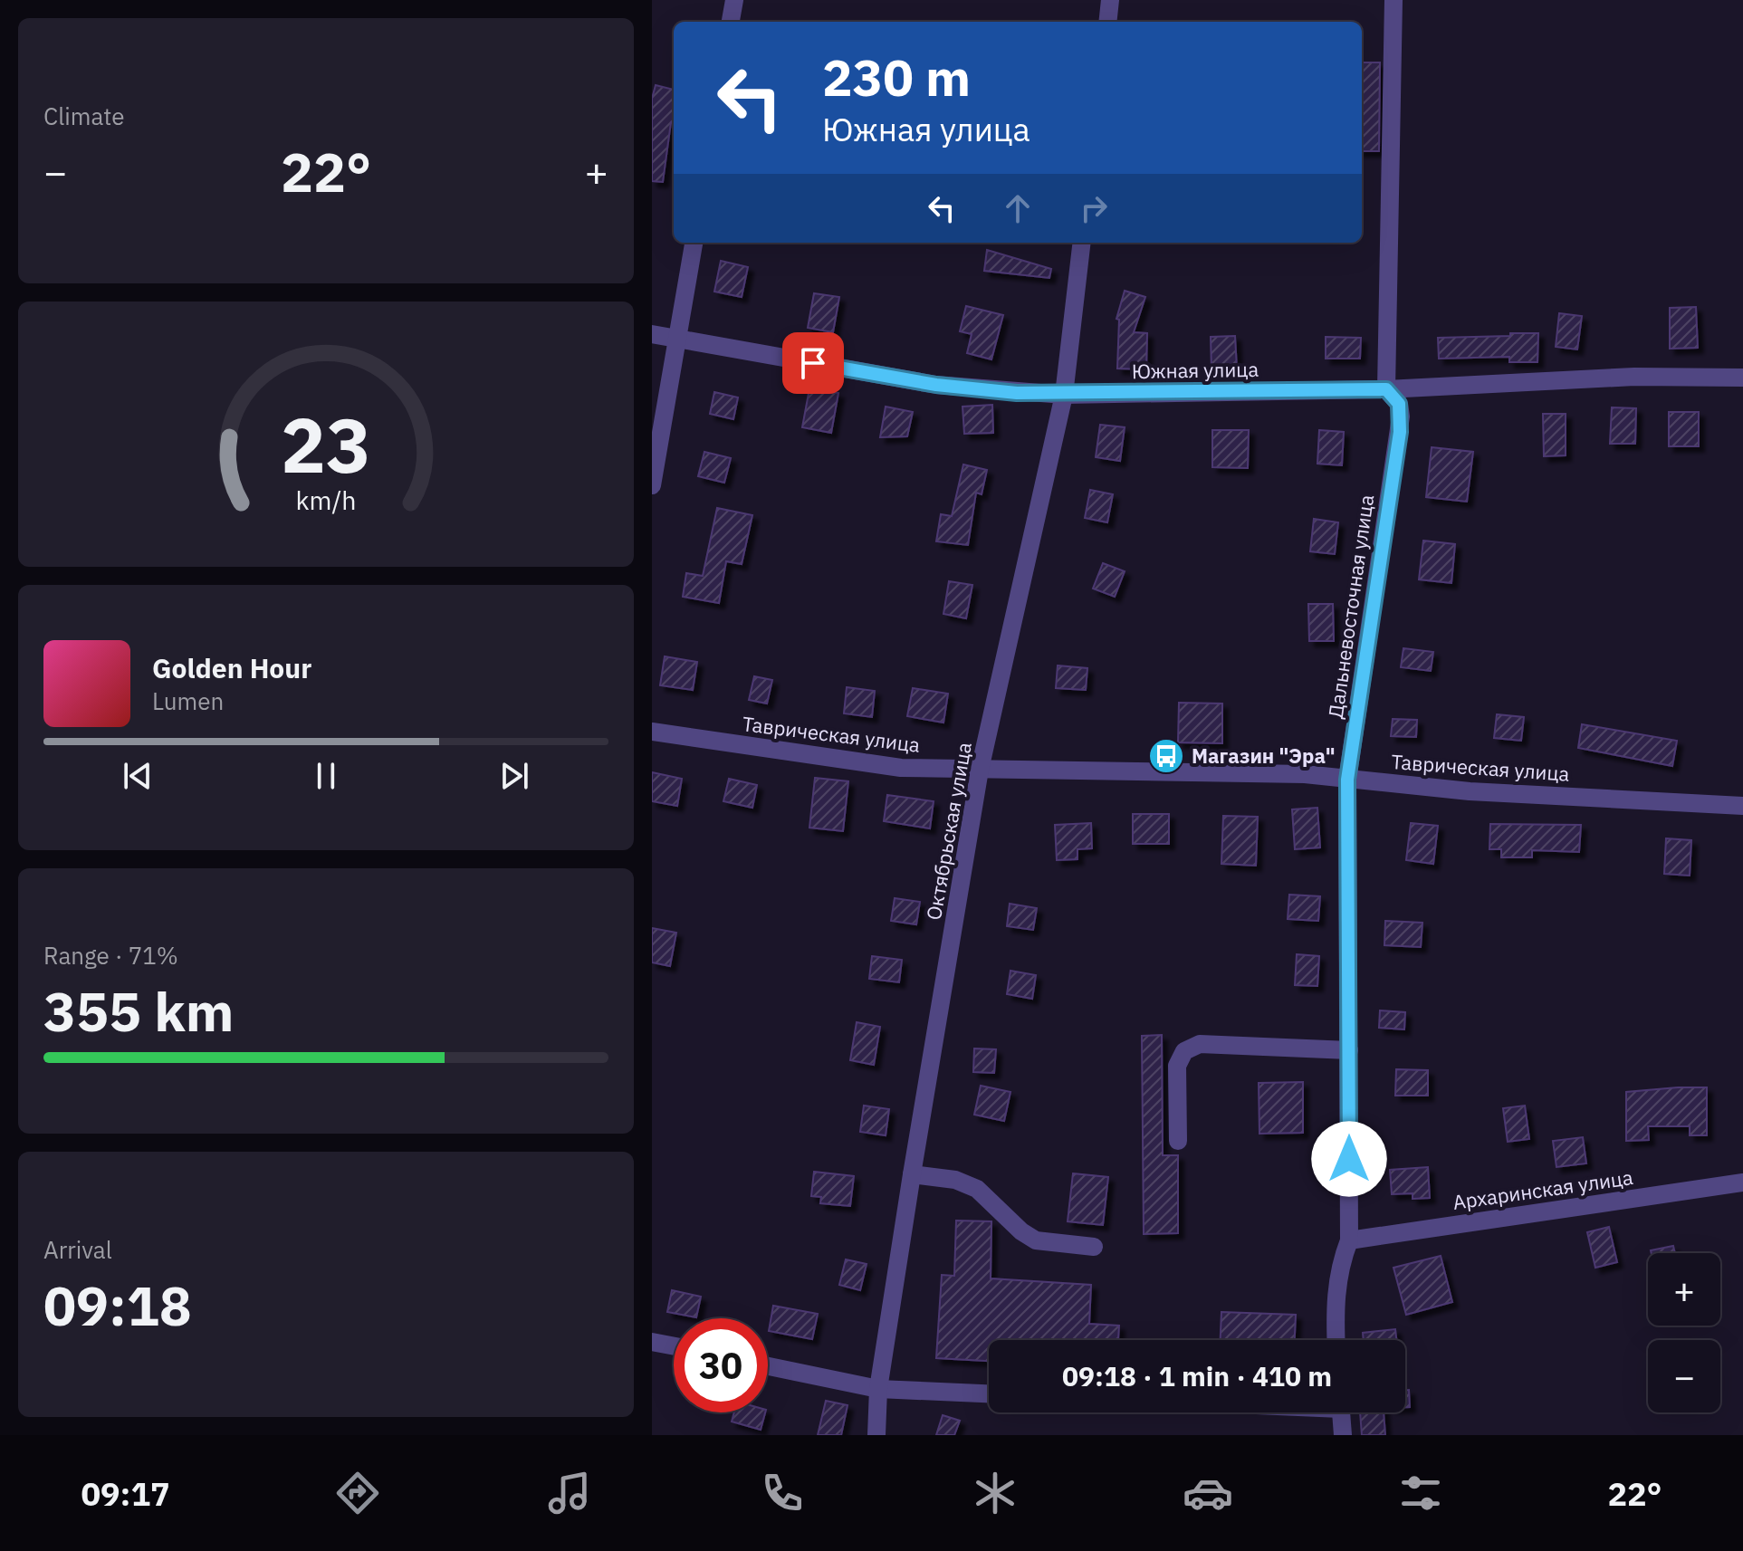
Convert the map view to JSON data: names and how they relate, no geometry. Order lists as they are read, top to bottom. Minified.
{"streets":{"street":["Южная улица","Дальневосточная улица","Таврическая улица","Октябрьская улица","Архаринская улица"]},"crossings":[["Южная улица","Дальневосточная улица"],["Южная улица","Октябрьская улица"],["Дальневосточная улица","Таврическая улица"],["Дальневосточная улица","Архаринская улица"],["Таврическая улица","Октябрьская улица"]],"places":{"bus stop":["Магазин \"Эра\""]},"page":{"tile":["Climate",["Range · 71%","355 km"],["Arrival","09:18"]],"turn":["230 m","Южная улица"],"heat":["−","22°","+"],"song":["Golden Hour","Lumen"],"map_buttons":["+","−"],"limit":"30","trip":"09:18 · 1 min · 410 m","tabs":["09:17","22°"],"gauge":["23","km/h"]}}
